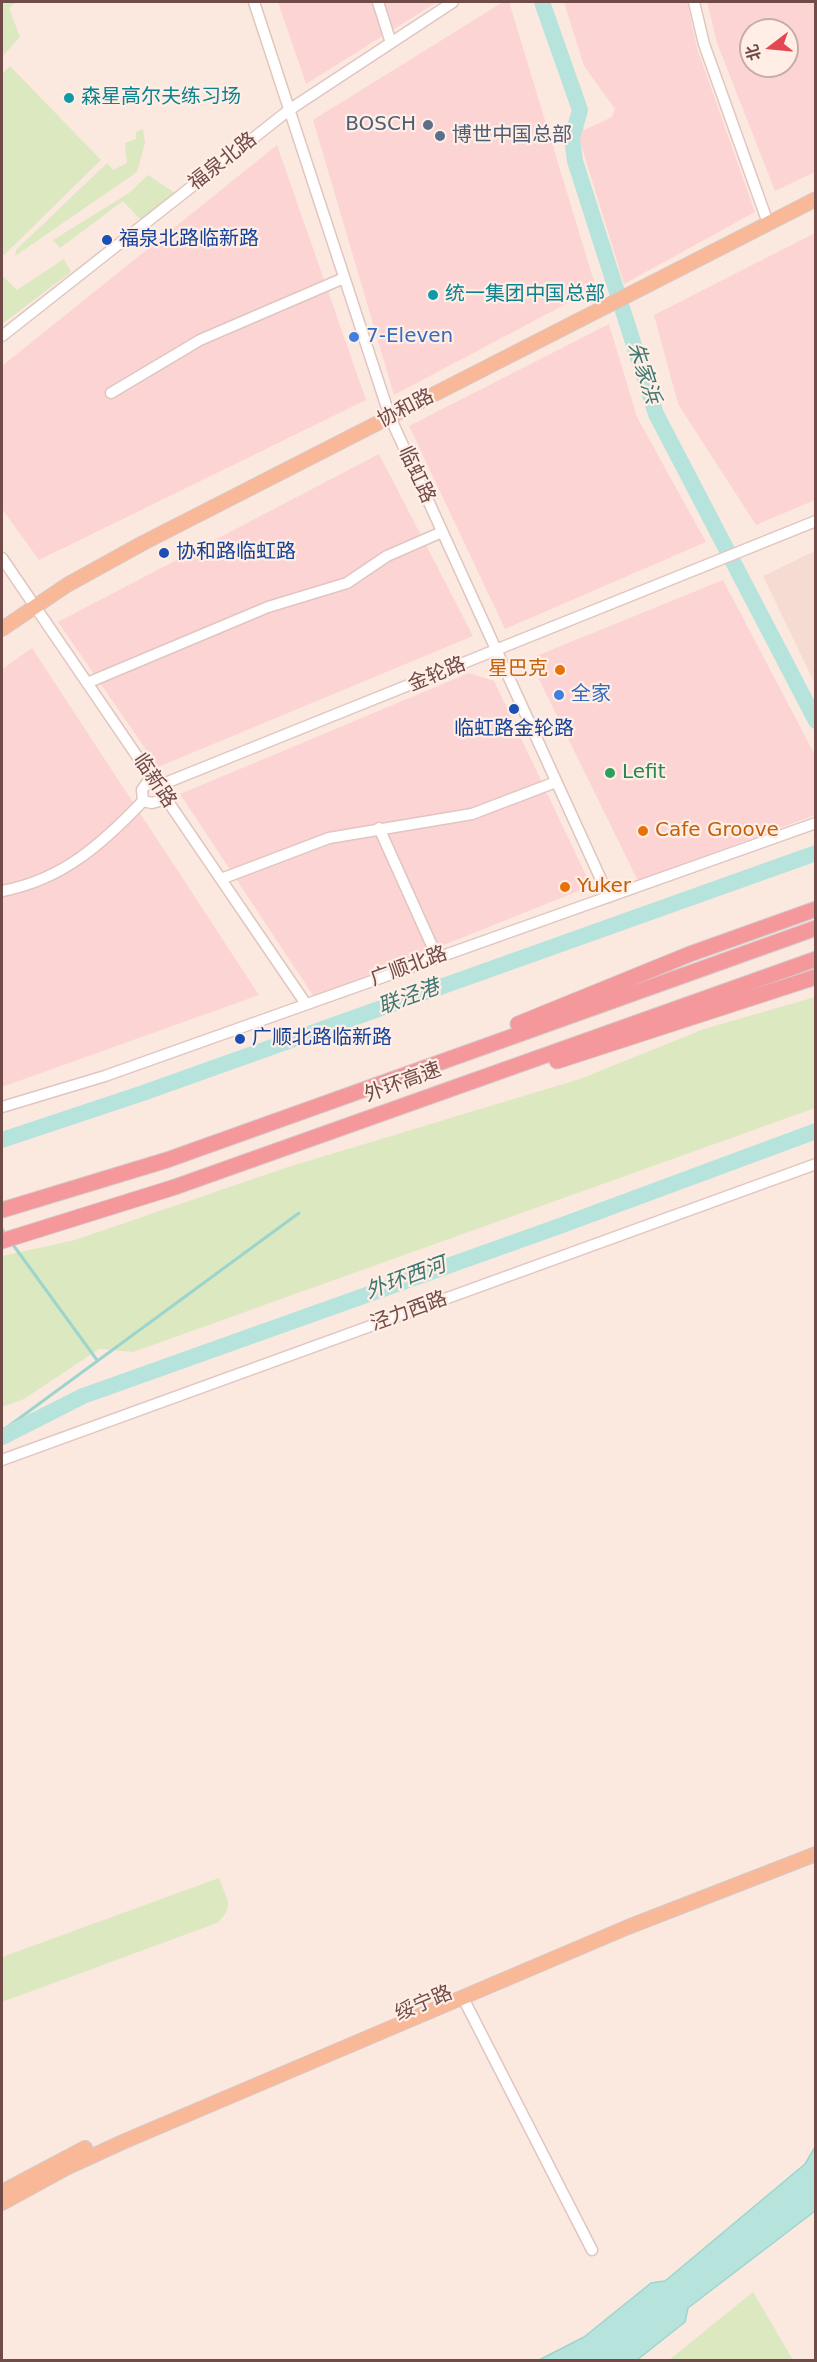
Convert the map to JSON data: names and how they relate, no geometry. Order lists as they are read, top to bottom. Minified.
{"streets":{"highway":["外环高速"],"main road":["协和路","绥宁路"],"street":["福泉北路","临虹路","金轮路","临新路","广顺北路","泾力西路"]},"crossings":[["福泉北路","临虹路"],["协和路","临虹路"],["协和路","临新路"],["临虹路","金轮路"],["临虹路","广顺北路"],["金轮路","临新路"],["临新路","广顺北路"]],"water":["朱家浜","联泾港","外环西河"],"places":["森星高尔夫练习场","BOSCH","博世中国总部","福泉北路临新路","统一集团中国总部","7-Eleven","协和路临虹路","星巴克","全家","临虹路金轮路","Lefit","Cafe Groove","Yuker","广顺北路临新路"],"north":"left"}
